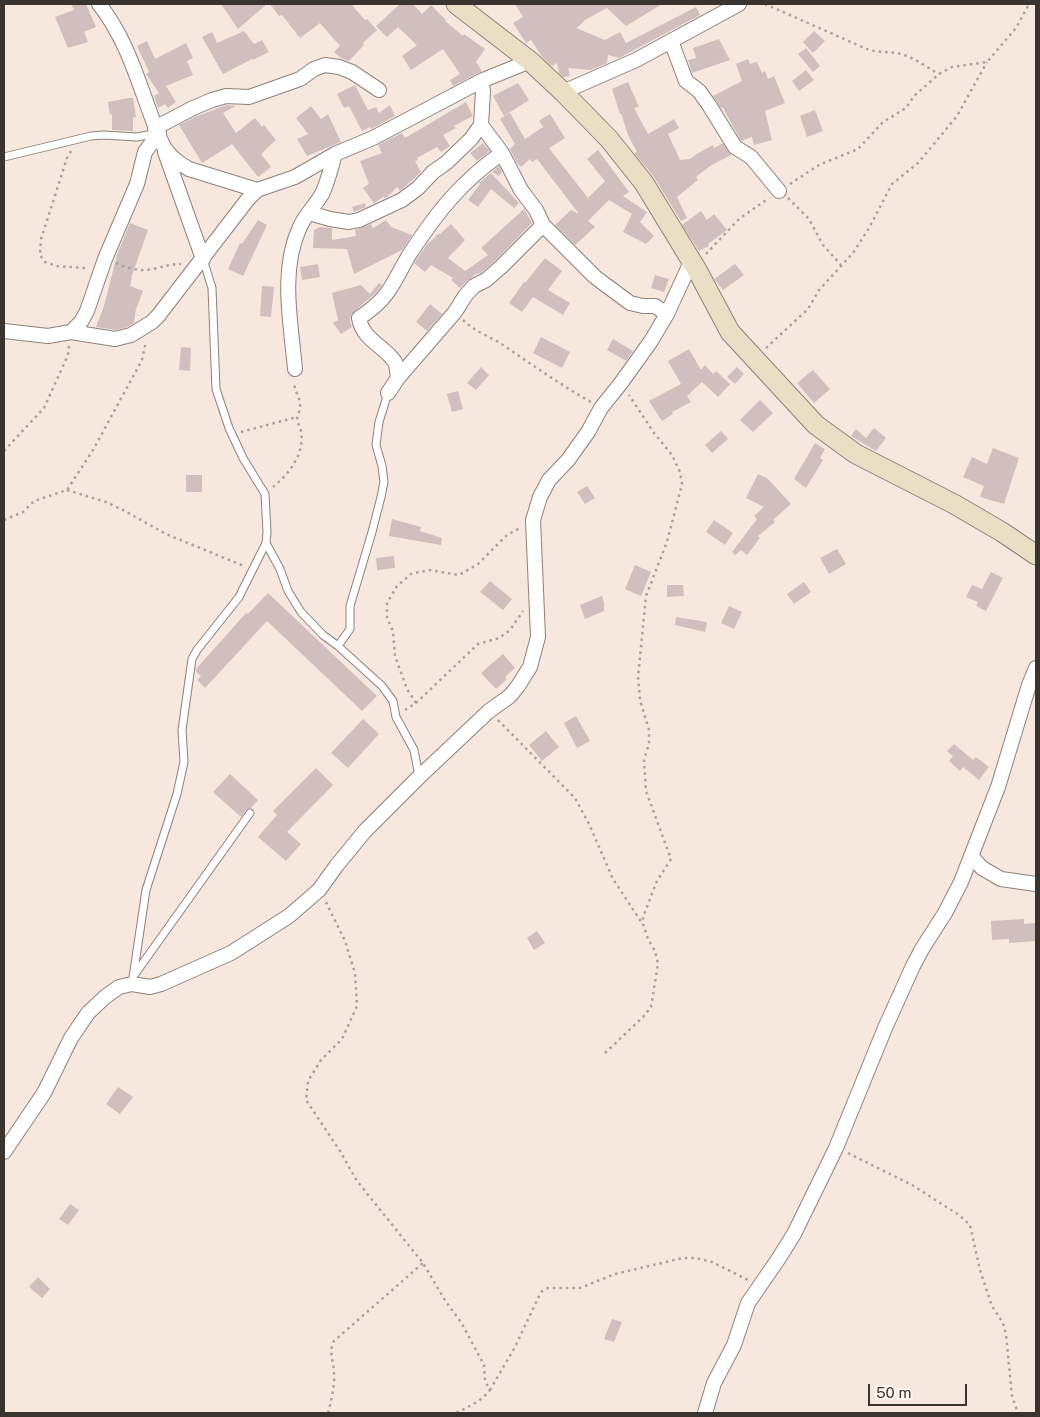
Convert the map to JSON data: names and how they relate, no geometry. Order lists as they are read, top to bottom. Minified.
{"scale_bar":"50 m"}
